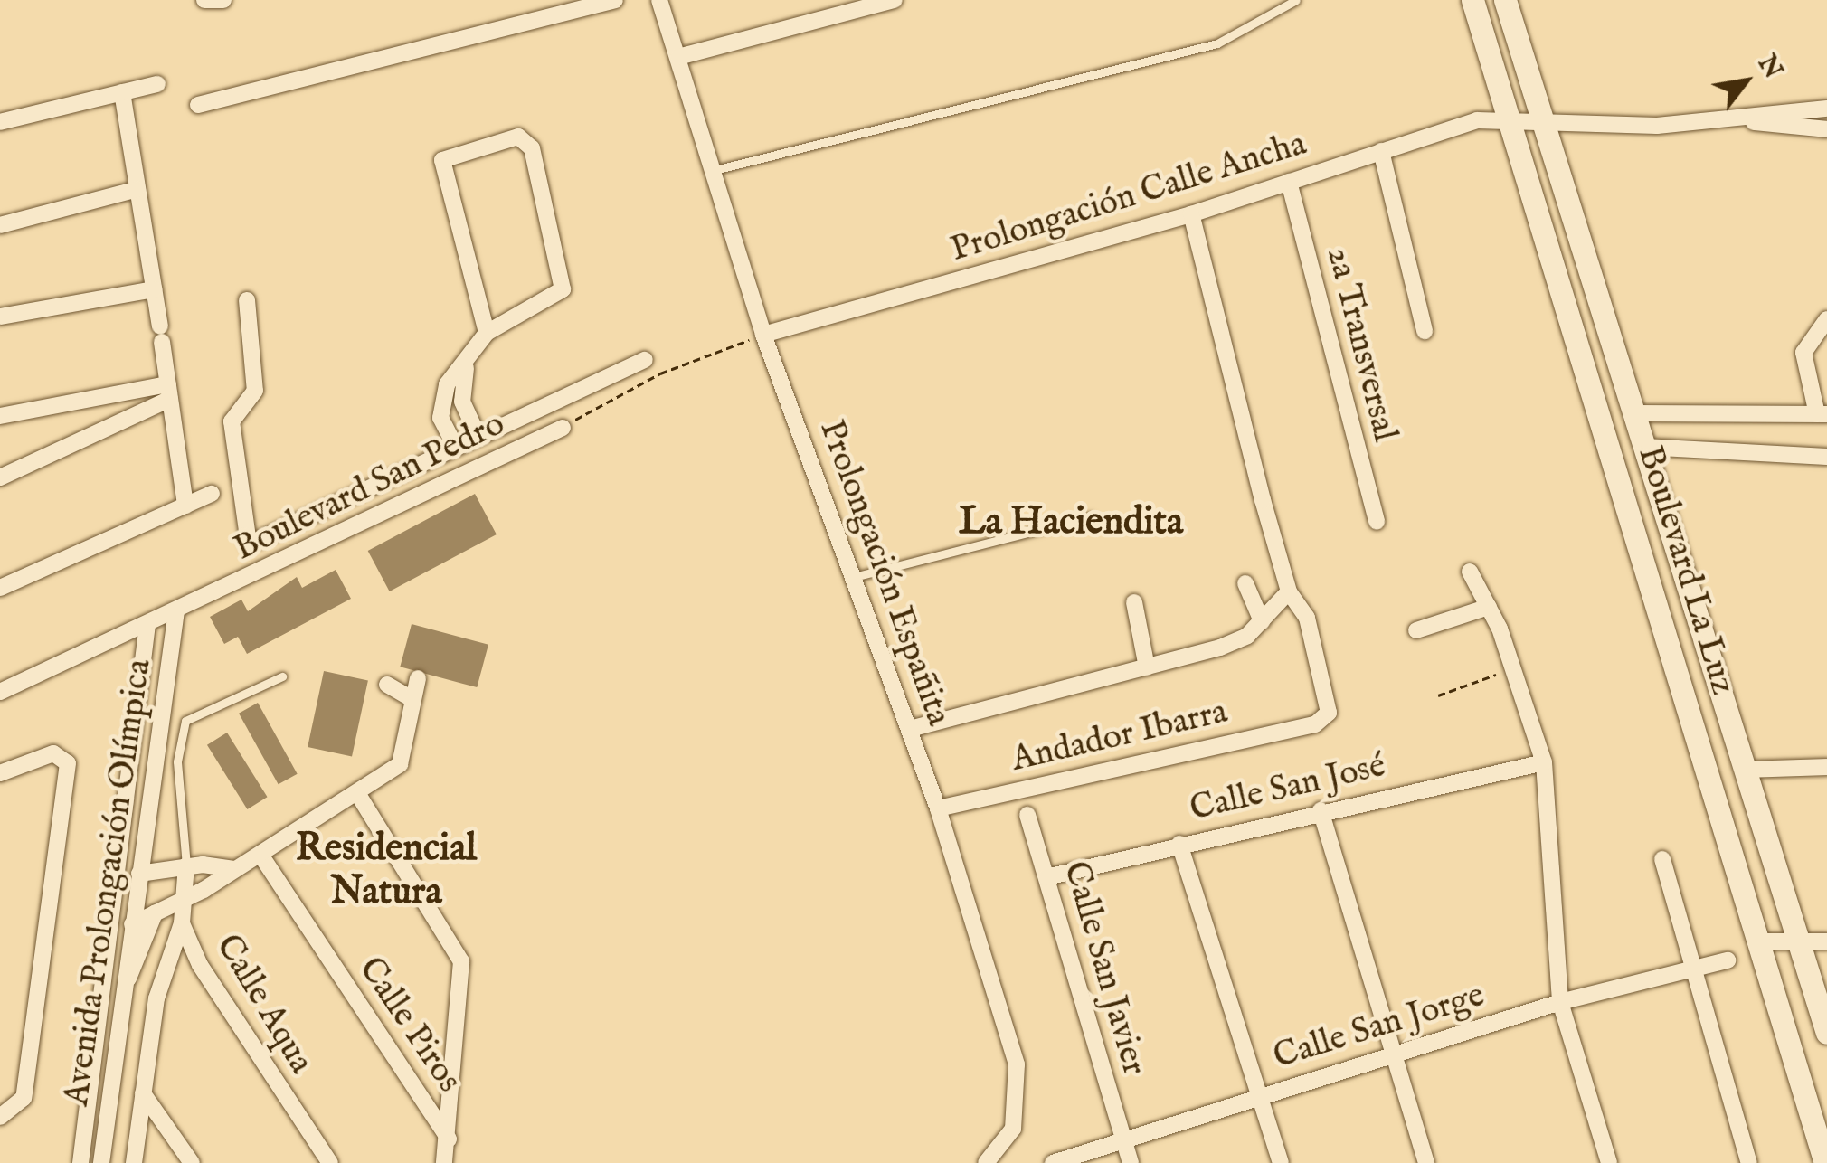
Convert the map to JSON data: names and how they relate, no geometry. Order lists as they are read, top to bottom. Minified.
{"streets":{"main road":["Boulevard La Luz"],"street":["Prolongación Calle Ancha","2a Transversal","Boulevard San Pedro","Prolongación Españita","Andador Ibarra","Calle San José","Avenida Prolongación Olímpica","Calle San Javier","Calle Aqua","Calle Piros","Calle San Jorge"]},"crossings":[["Prolongación Calle Ancha","2a Transversal"],["Prolongación Calle Ancha","Boulevard La Luz"],["Prolongación Calle Ancha","Prolongación Españita"],["Boulevard San Pedro","Avenida Prolongación Olímpica"],["Prolongación Españita","Andador Ibarra"],["Calle San José","Calle San Javier"],["Calle San Javier","Calle San Jorge"]],"districts":["La Haciendita","Residencial Natura"],"north":"top right"}
